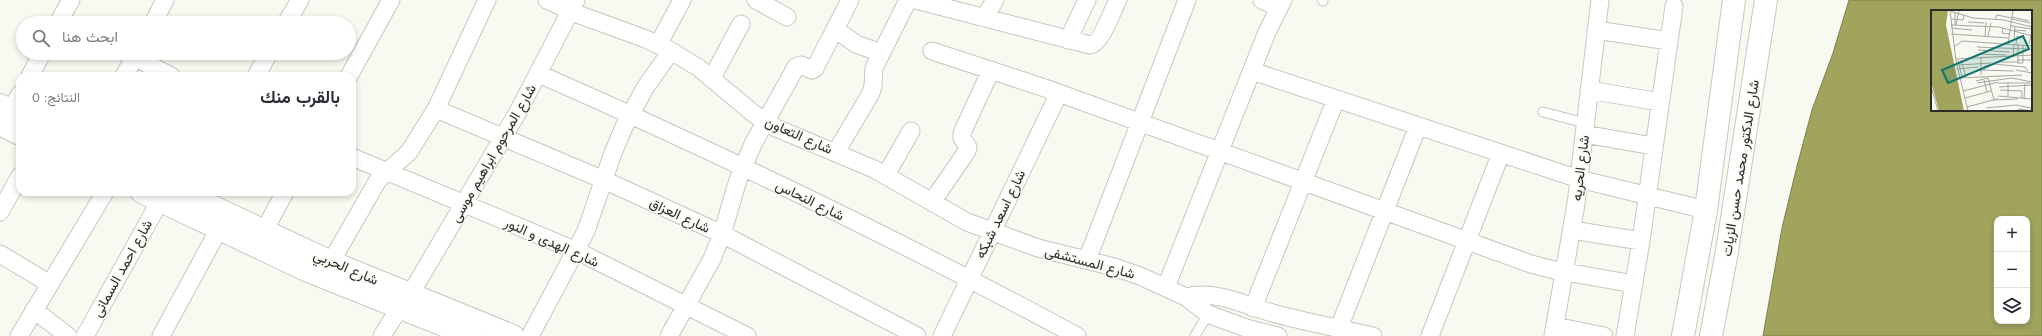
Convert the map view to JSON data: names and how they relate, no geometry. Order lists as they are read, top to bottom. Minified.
{"streets":{"street":["شارع التعاون","شارع المرحوم ابراهيم موسى","شارع الحريه","شارع الدكتور محمد حسن الزيات","شارع النحاس","شارع اسعد شبكه","شارع العزاق","شارع الهدى و النور","شارع المستشفى","شارع الحربي","شارع احمد السمانى"]},"crossings":[["شارع التعاون","شارع المرحوم ابراهيم موسى"],["شارع التعاون","شارع اسعد شبكه"],["شارع التعاون","شارع المستشفى"],["شارع المرحوم ابراهيم موسى","شارع النحاس"],["شارع المرحوم ابراهيم موسى","شارع العزاق"],["شارع المرحوم ابراهيم موسى","شارع الهدى و النور"],["شارع المرحوم ابراهيم موسى","شارع الحربي"],["شارع النحاس","شارع اسعد شبكه"],["شارع اسعد شبكه","شارع المستشفى"],["شارع الحربي","شارع احمد السمانى"]],"page":{"search":"ابحث هنا","heading":["بالقرب منك","النتائج: 0"],"map_buttons":["+","−"]}}
